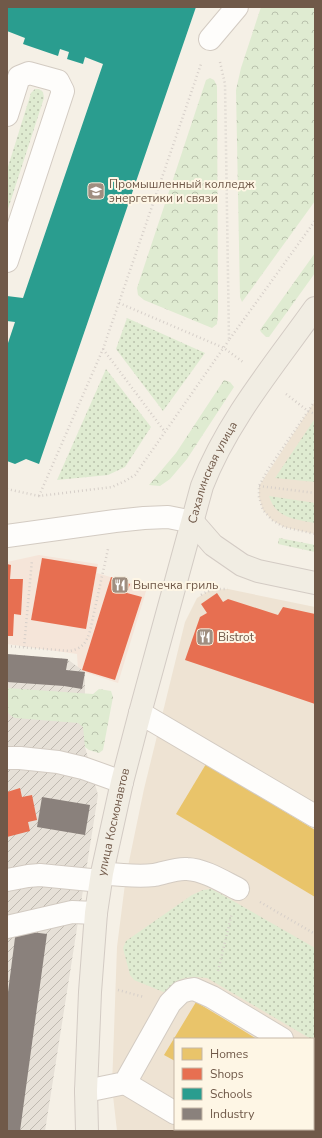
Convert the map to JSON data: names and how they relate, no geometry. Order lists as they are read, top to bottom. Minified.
{"streets":{"main road":["Сахалинская улица","улица Космонавтов"]},"crossings":[["Сахалинская улица","улица Космонавтов"]],"places":{"school or university":["Промышленный колледж энергетики и связи"],"restaurant":["Выпечка гриль","Bistrot"]},"legend":["Homes","Shops","Schools","Industry"]}
